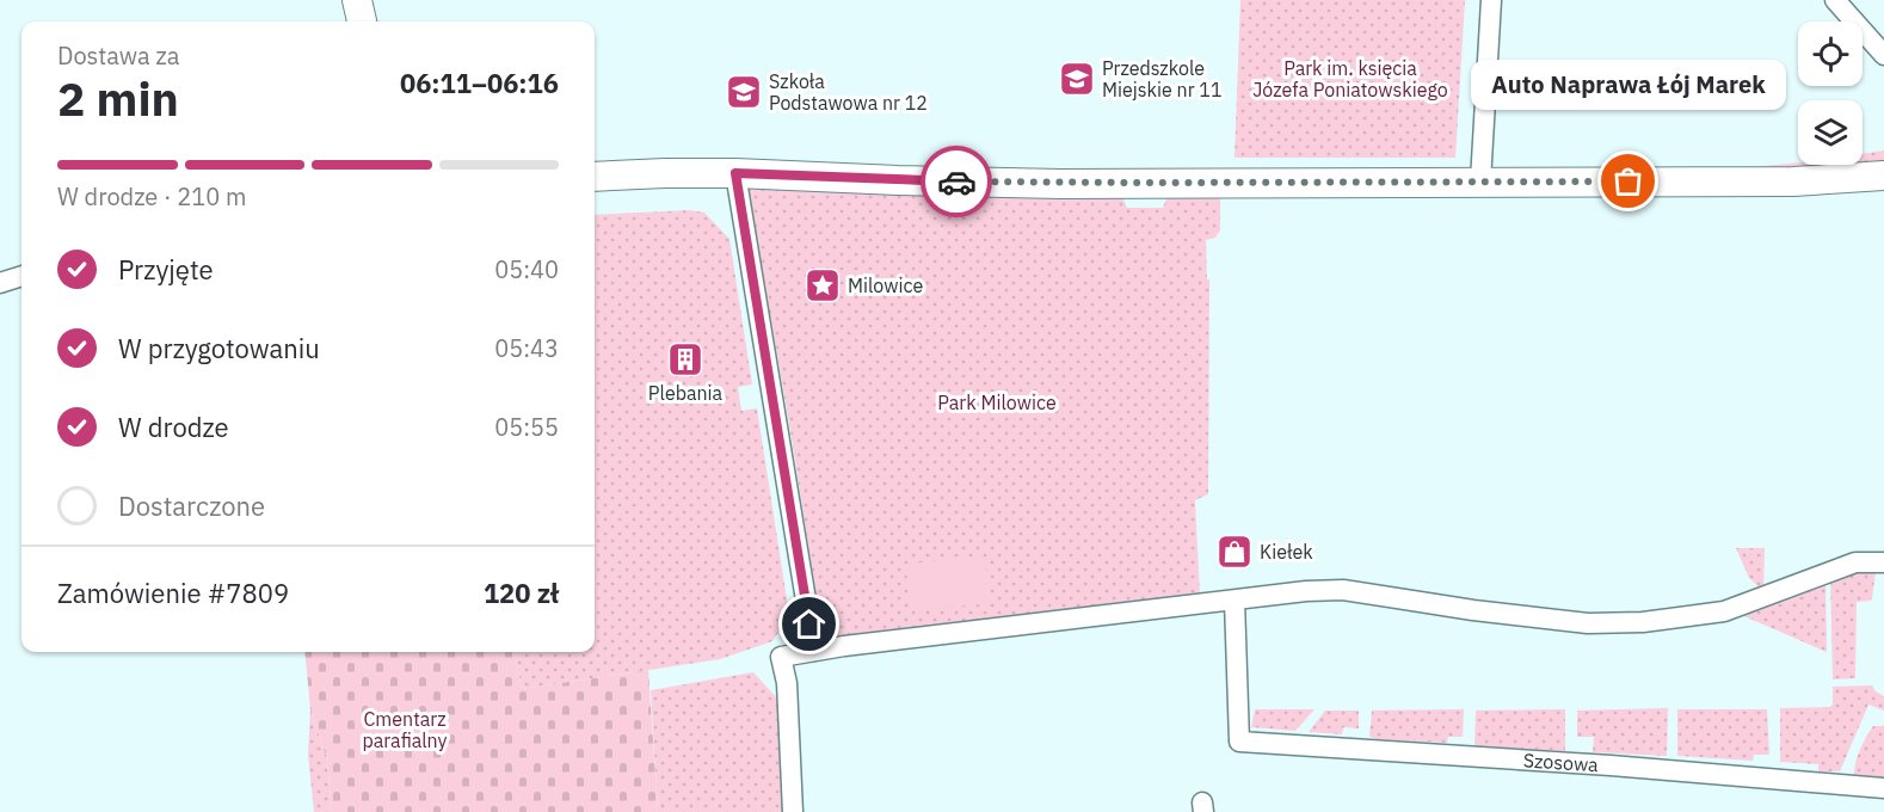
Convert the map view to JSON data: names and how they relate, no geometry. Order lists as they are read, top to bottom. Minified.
{"streets":{"street":["Szosowa"]},"parks":["Park im. księcia Józefa Poniatowskiego","Park Milowice","Cmentarz parafialny"],"places":{"school or university":["Przedszkole Miejskie nr 11","Szkoła Podstawowa nr 12"],"other":["Auto Naprawa Łój Marek"],"place":["Milowice"],"building":["Plebania"],"shop":["Kiełek"]},"page":{"heading":["2 min","Dostawa za","06:11–06:16"],"panel":["Zamówienie #7809","120 zł"],"bubble":"Auto Naprawa Łój Marek","bar":"W drodze · 210 m","list":[["Przyjęte","05:40"],["W przygotowaniu","05:43"],["W drodze","05:55"],"Dostarczone"]}}
